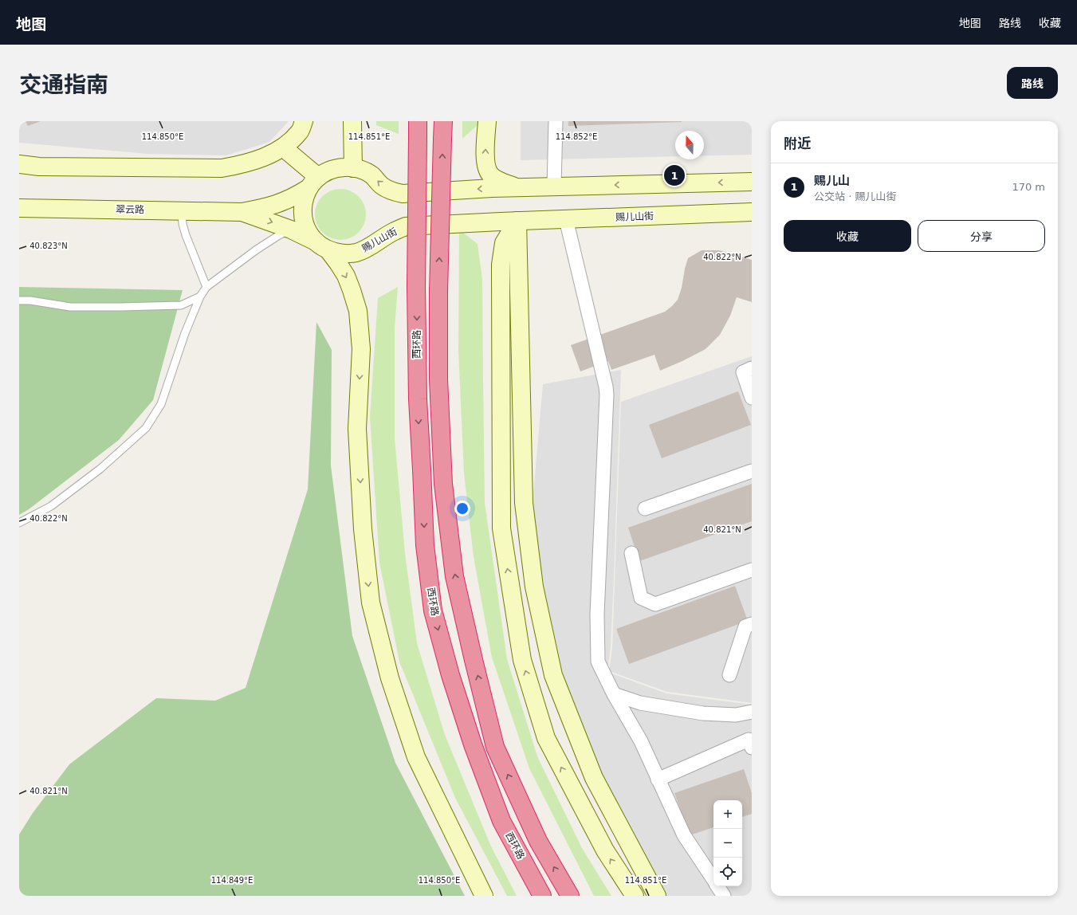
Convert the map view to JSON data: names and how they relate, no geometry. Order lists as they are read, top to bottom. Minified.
{"streets":{"highway":["西环路"],"main road":["翠云路","赐儿山街"]},"north":"top","page":{"header":"地图","nav":["地图","路线","收藏"],"title":"交通指南","buttons":["路线",["收藏","分享"]],"heading":"附近","list":[{"mark":"1","name":"赐儿山","note":"公交站 · 赐儿山街","value":"170 m"}],"pins":"1","map_buttons":["+","−"]},"coordinates":["114.850°E","114.851°E","114.852°E","40.823°N","40.822°N","40.821°N","114.849°E"]}
